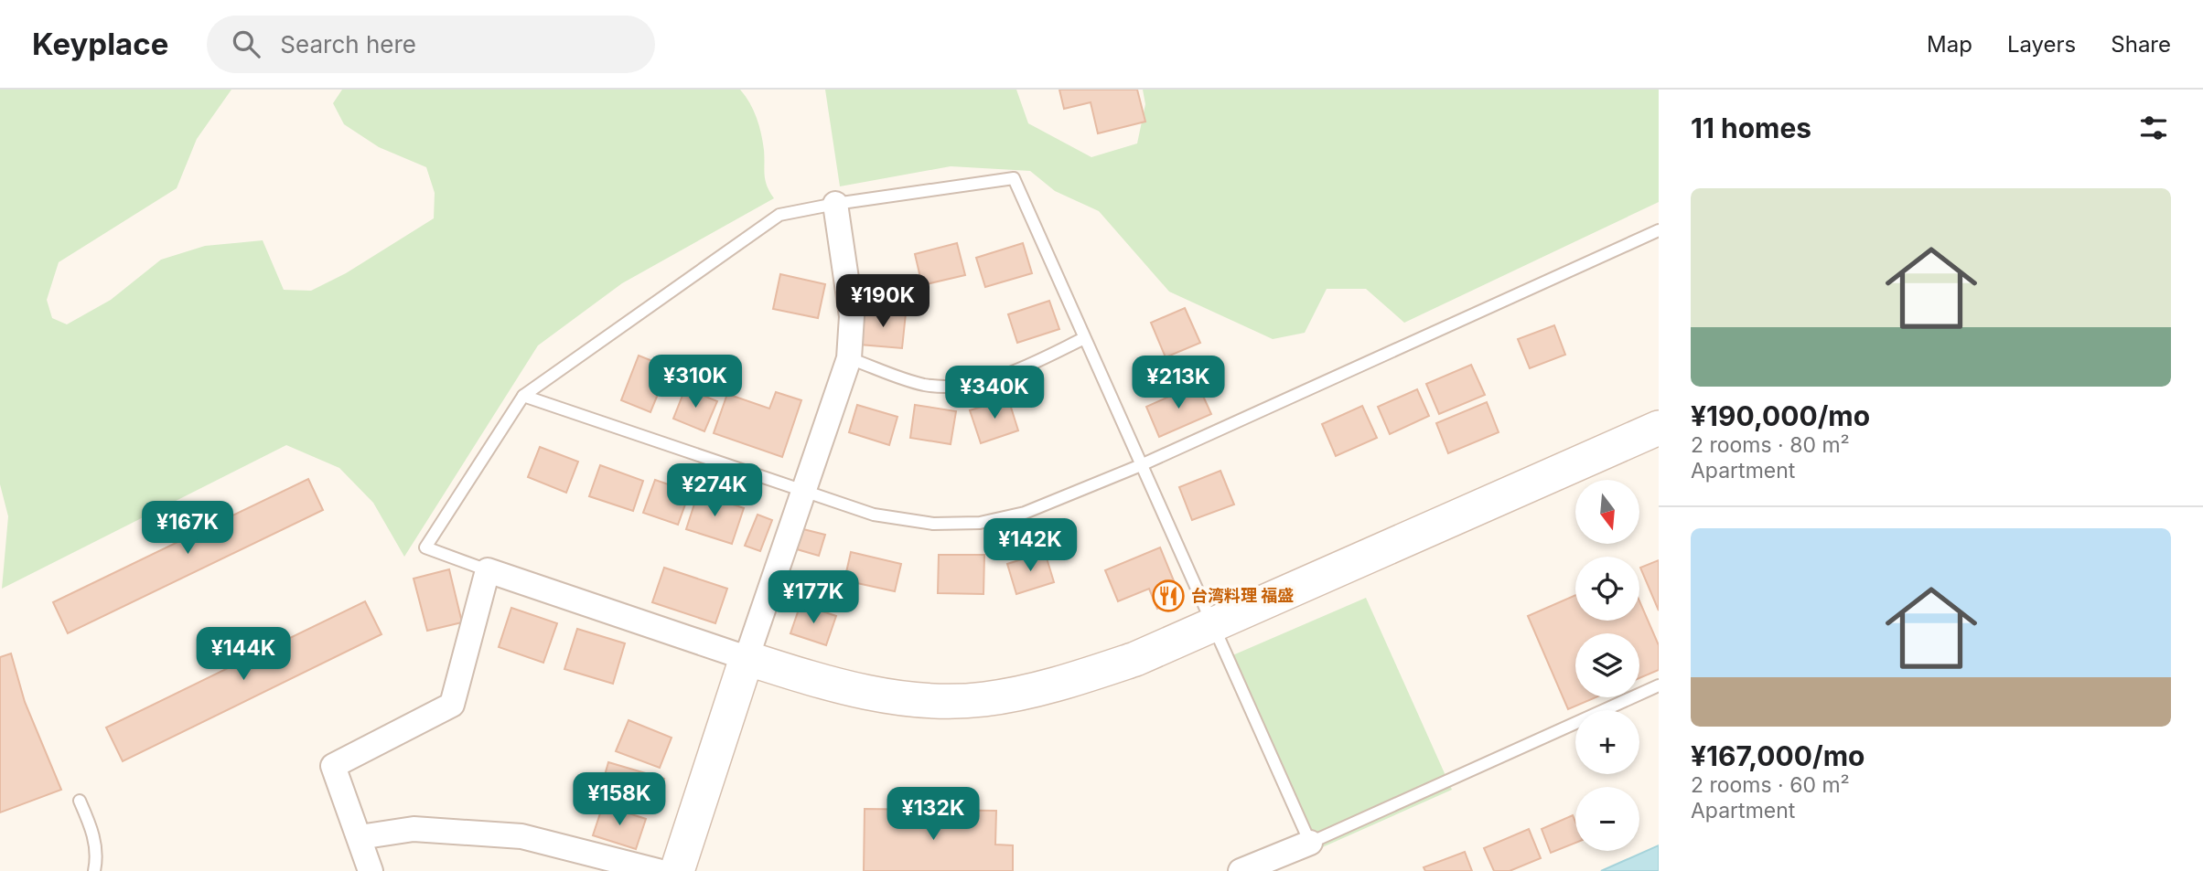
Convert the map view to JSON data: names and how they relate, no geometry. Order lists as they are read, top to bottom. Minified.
{"places":{"restaurant":["台湾料理 福盛"]},"north":"bottom","page":{"header":"Keyplace","search":"Search here","nav":["Map","Layers","Share"],"heading":"11 homes","list":[{"name":"¥190,000/mo","note":"2 rooms · 80 m² · Apartment"},{"name":"¥167,000/mo","note":"2 rooms · 60 m² · Apartment"}],"price":["¥190K","¥310K","¥213K","¥340K","¥274K","¥167K","¥142K","¥177K","¥144K","¥158K","¥132K"],"map_buttons":["+","−"]}}
